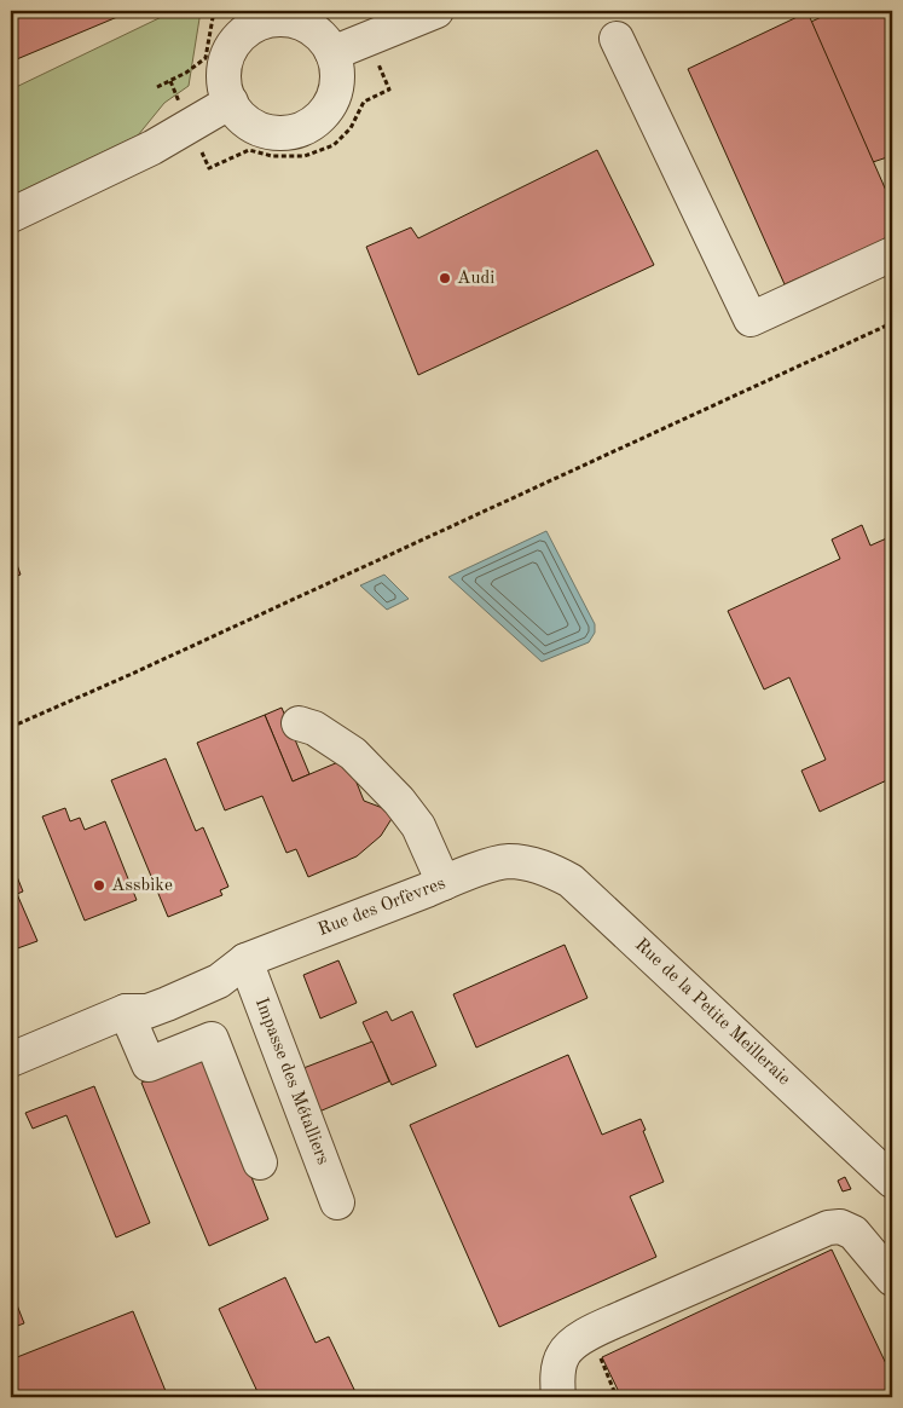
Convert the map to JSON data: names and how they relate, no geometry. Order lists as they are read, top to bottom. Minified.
{"streets":{"street":["Rue des Orfèvres","Rue de la Petite Meilleraie","Impasse des Métalliers"]},"crossings":[["Rue des Orfèvres","Rue de la Petite Meilleraie"],["Rue des Orfèvres","Impasse des Métalliers"]],"places":["Audi","Assbike"]}
